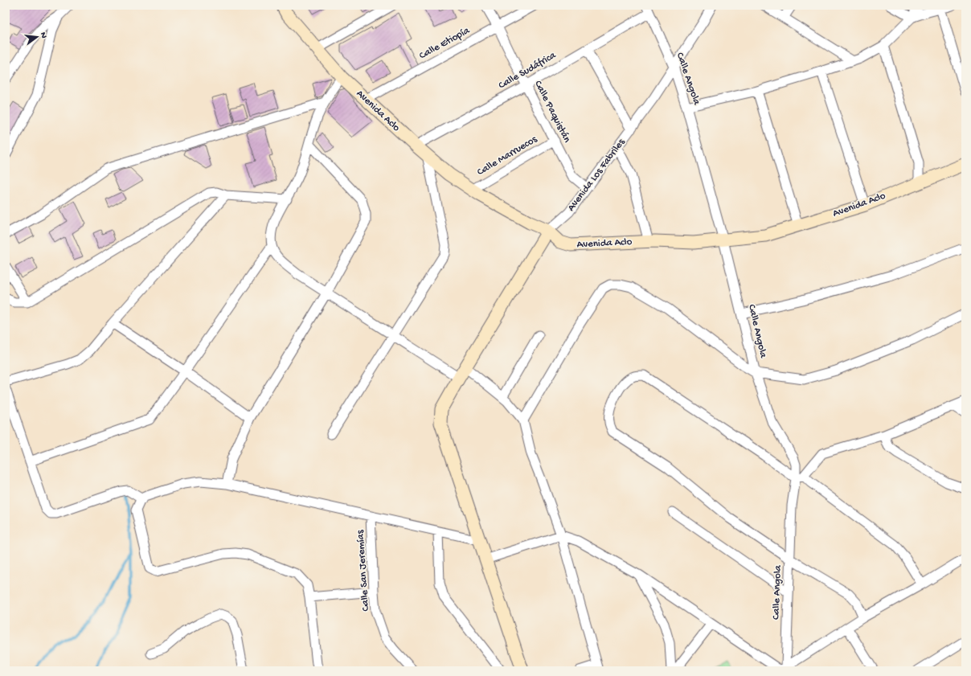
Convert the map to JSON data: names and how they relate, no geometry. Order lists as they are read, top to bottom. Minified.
{"streets":{"street":["Calle Etiopía","Calle Sudáfrica","Calle Angola","Avenida Aclo","Calle Paquistán","Calle Marruecos","Avenida Los Fabriles","Calle San Jeremías"]},"crossings":[["Calle Etiopía","Avenida Aclo"],["Calle Etiopía","Calle Paquistán"],["Calle Sudáfrica","Calle Angola"],["Calle Sudáfrica","Avenida Aclo"],["Calle Sudáfrica","Calle Paquistán"],["Calle Angola","Avenida Aclo"],["Calle Angola","Avenida Los Fabriles"],["Avenida Aclo","Calle Marruecos"],["Avenida Aclo","Avenida Los Fabriles"],["Calle Paquistán","Calle Marruecos"],["Calle Paquistán","Avenida Los Fabriles"]],"north":"right"}
